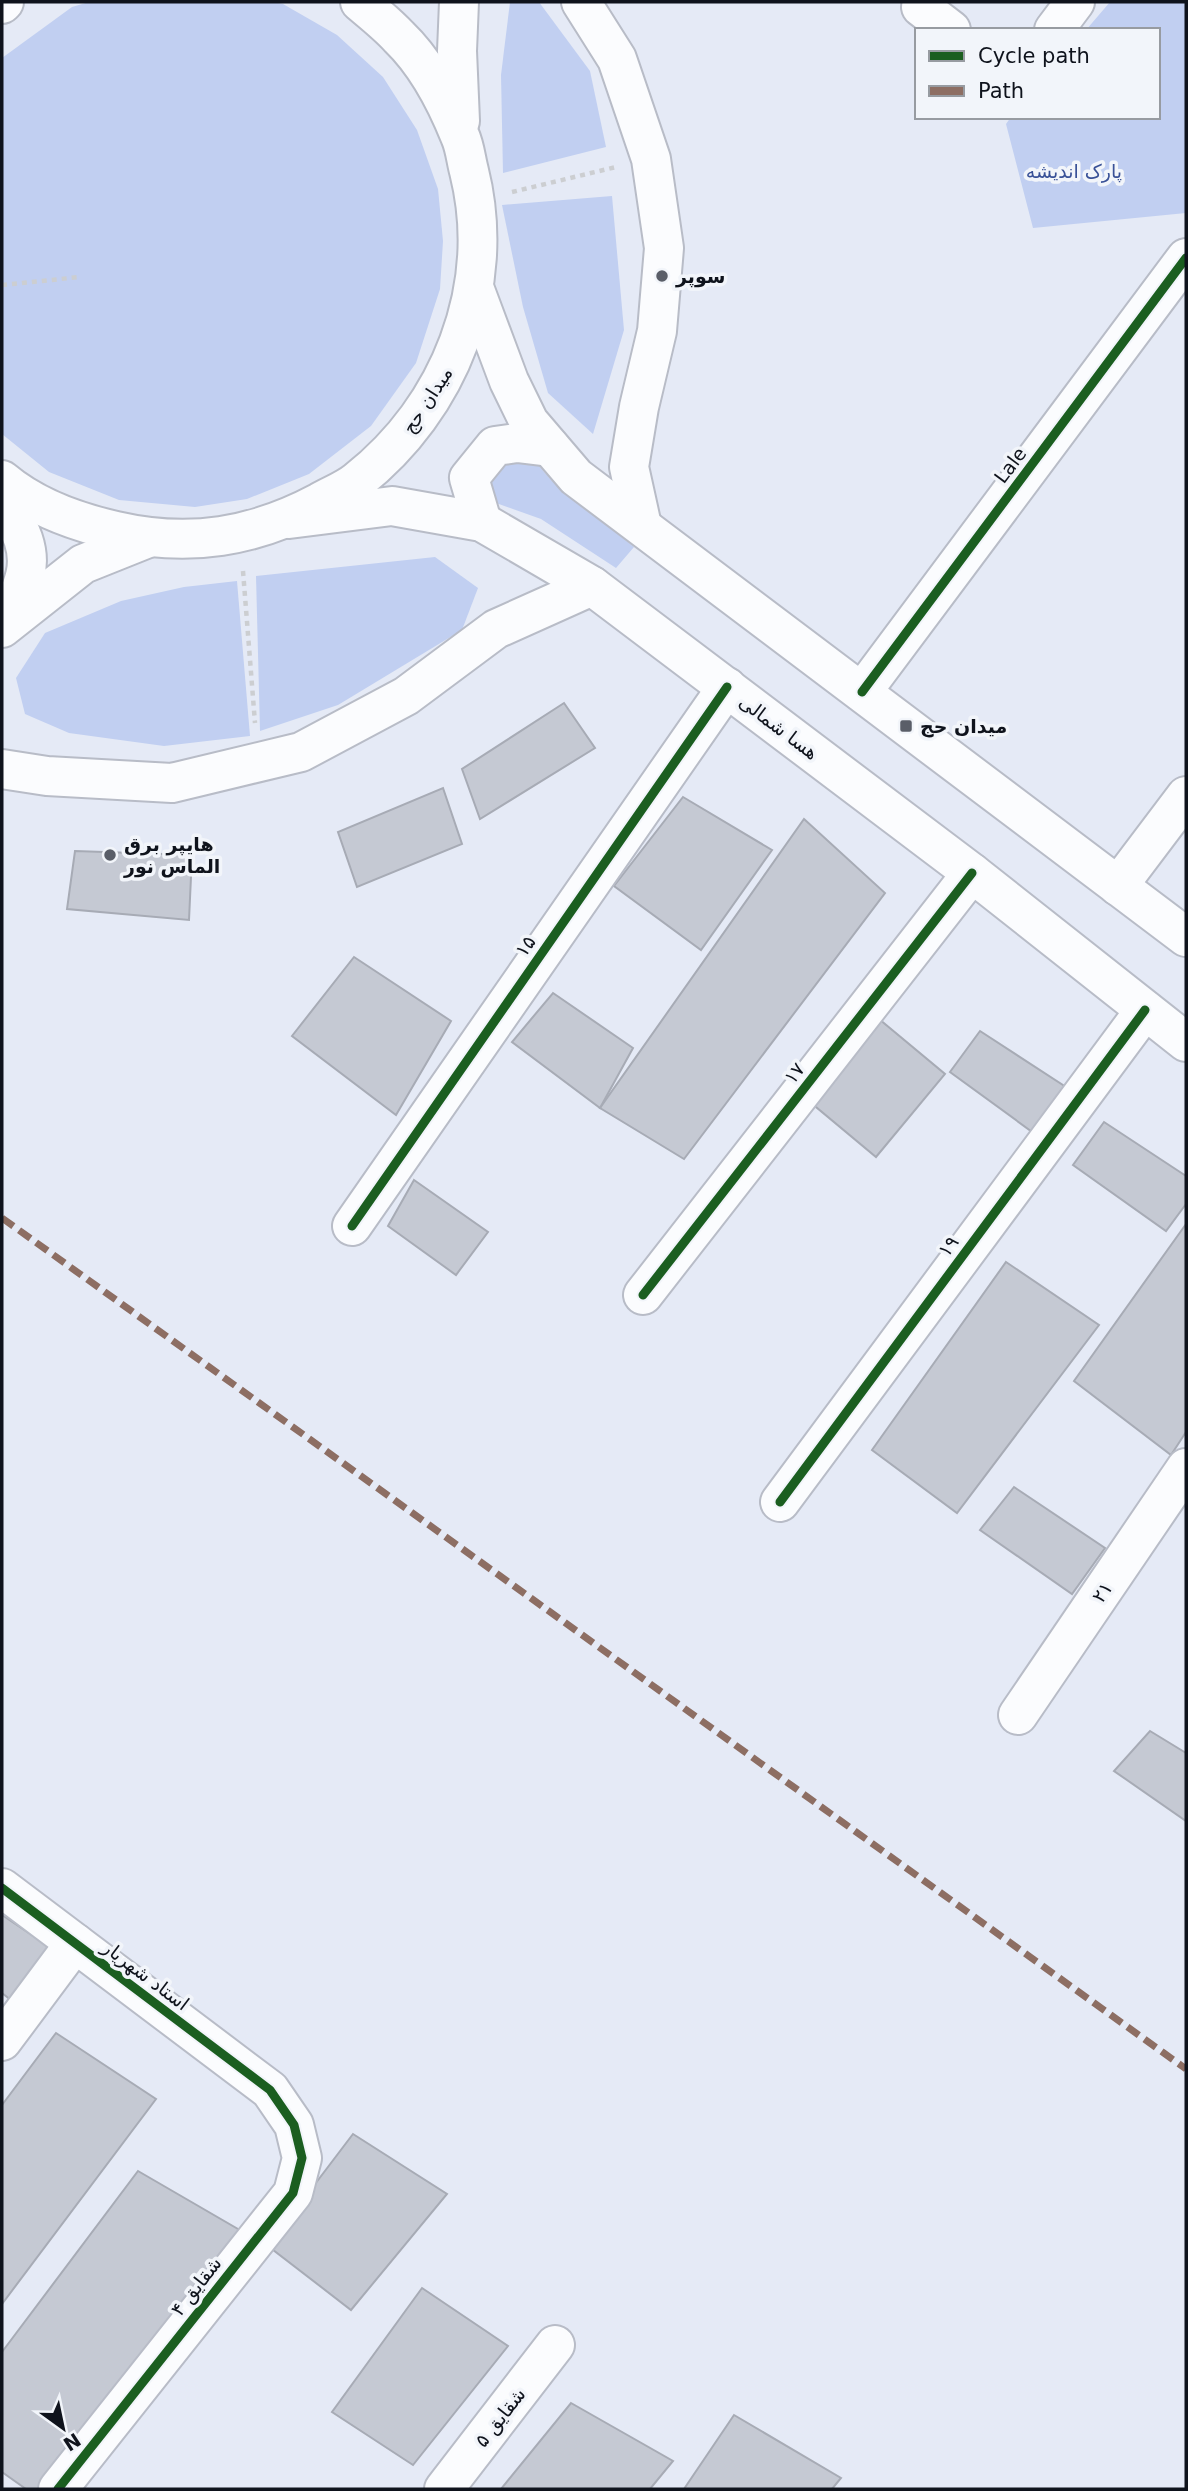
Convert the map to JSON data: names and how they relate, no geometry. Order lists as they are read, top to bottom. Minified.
{"streets":{"main road":["میدان حج","Lale","هسا شمالی","۱۵","۱۷","۱۹","۲۱","استاد شهریار","شقایق ۴","شقایق ۵"]},"crossings":[["میدان حج","هسا شمالی"],["هسا شمالی","۱۵"],["هسا شمالی","۱۷"],["هسا شمالی","۱۹"],["استاد شهریار","شقایق ۴"]],"parks":["پارک اندیشه"],"places":{"other":["سوپر","هایپر برق الماس نور"],"transit":["میدان حج"]},"legend":["Cycle path","Path"],"north":"bottom right"}
